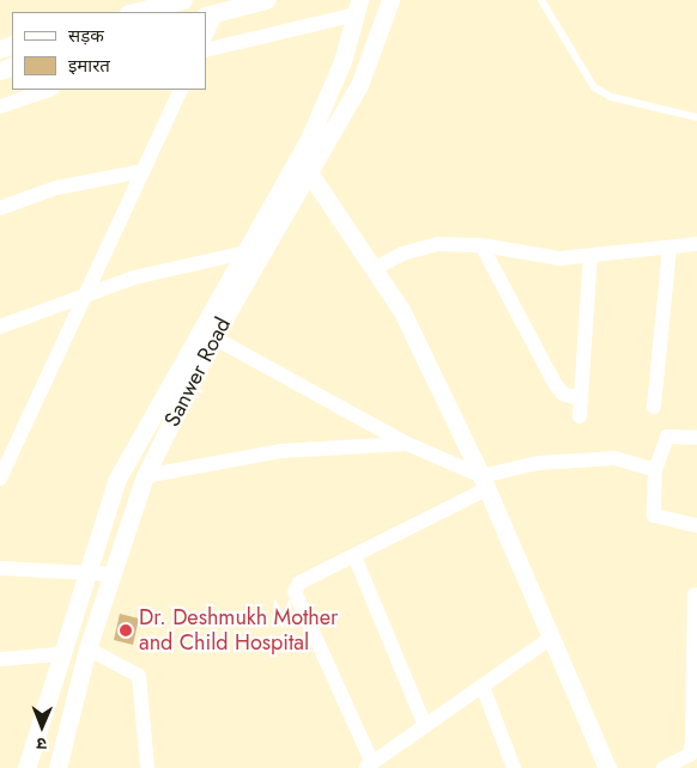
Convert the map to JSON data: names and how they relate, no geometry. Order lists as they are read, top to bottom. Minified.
{"streets":{"street":["Sanwer Road"]},"places":["Dr. Deshmukh Mother and Child Hospital"],"legend":["सड़क","इमारत"],"north":"bottom"}
